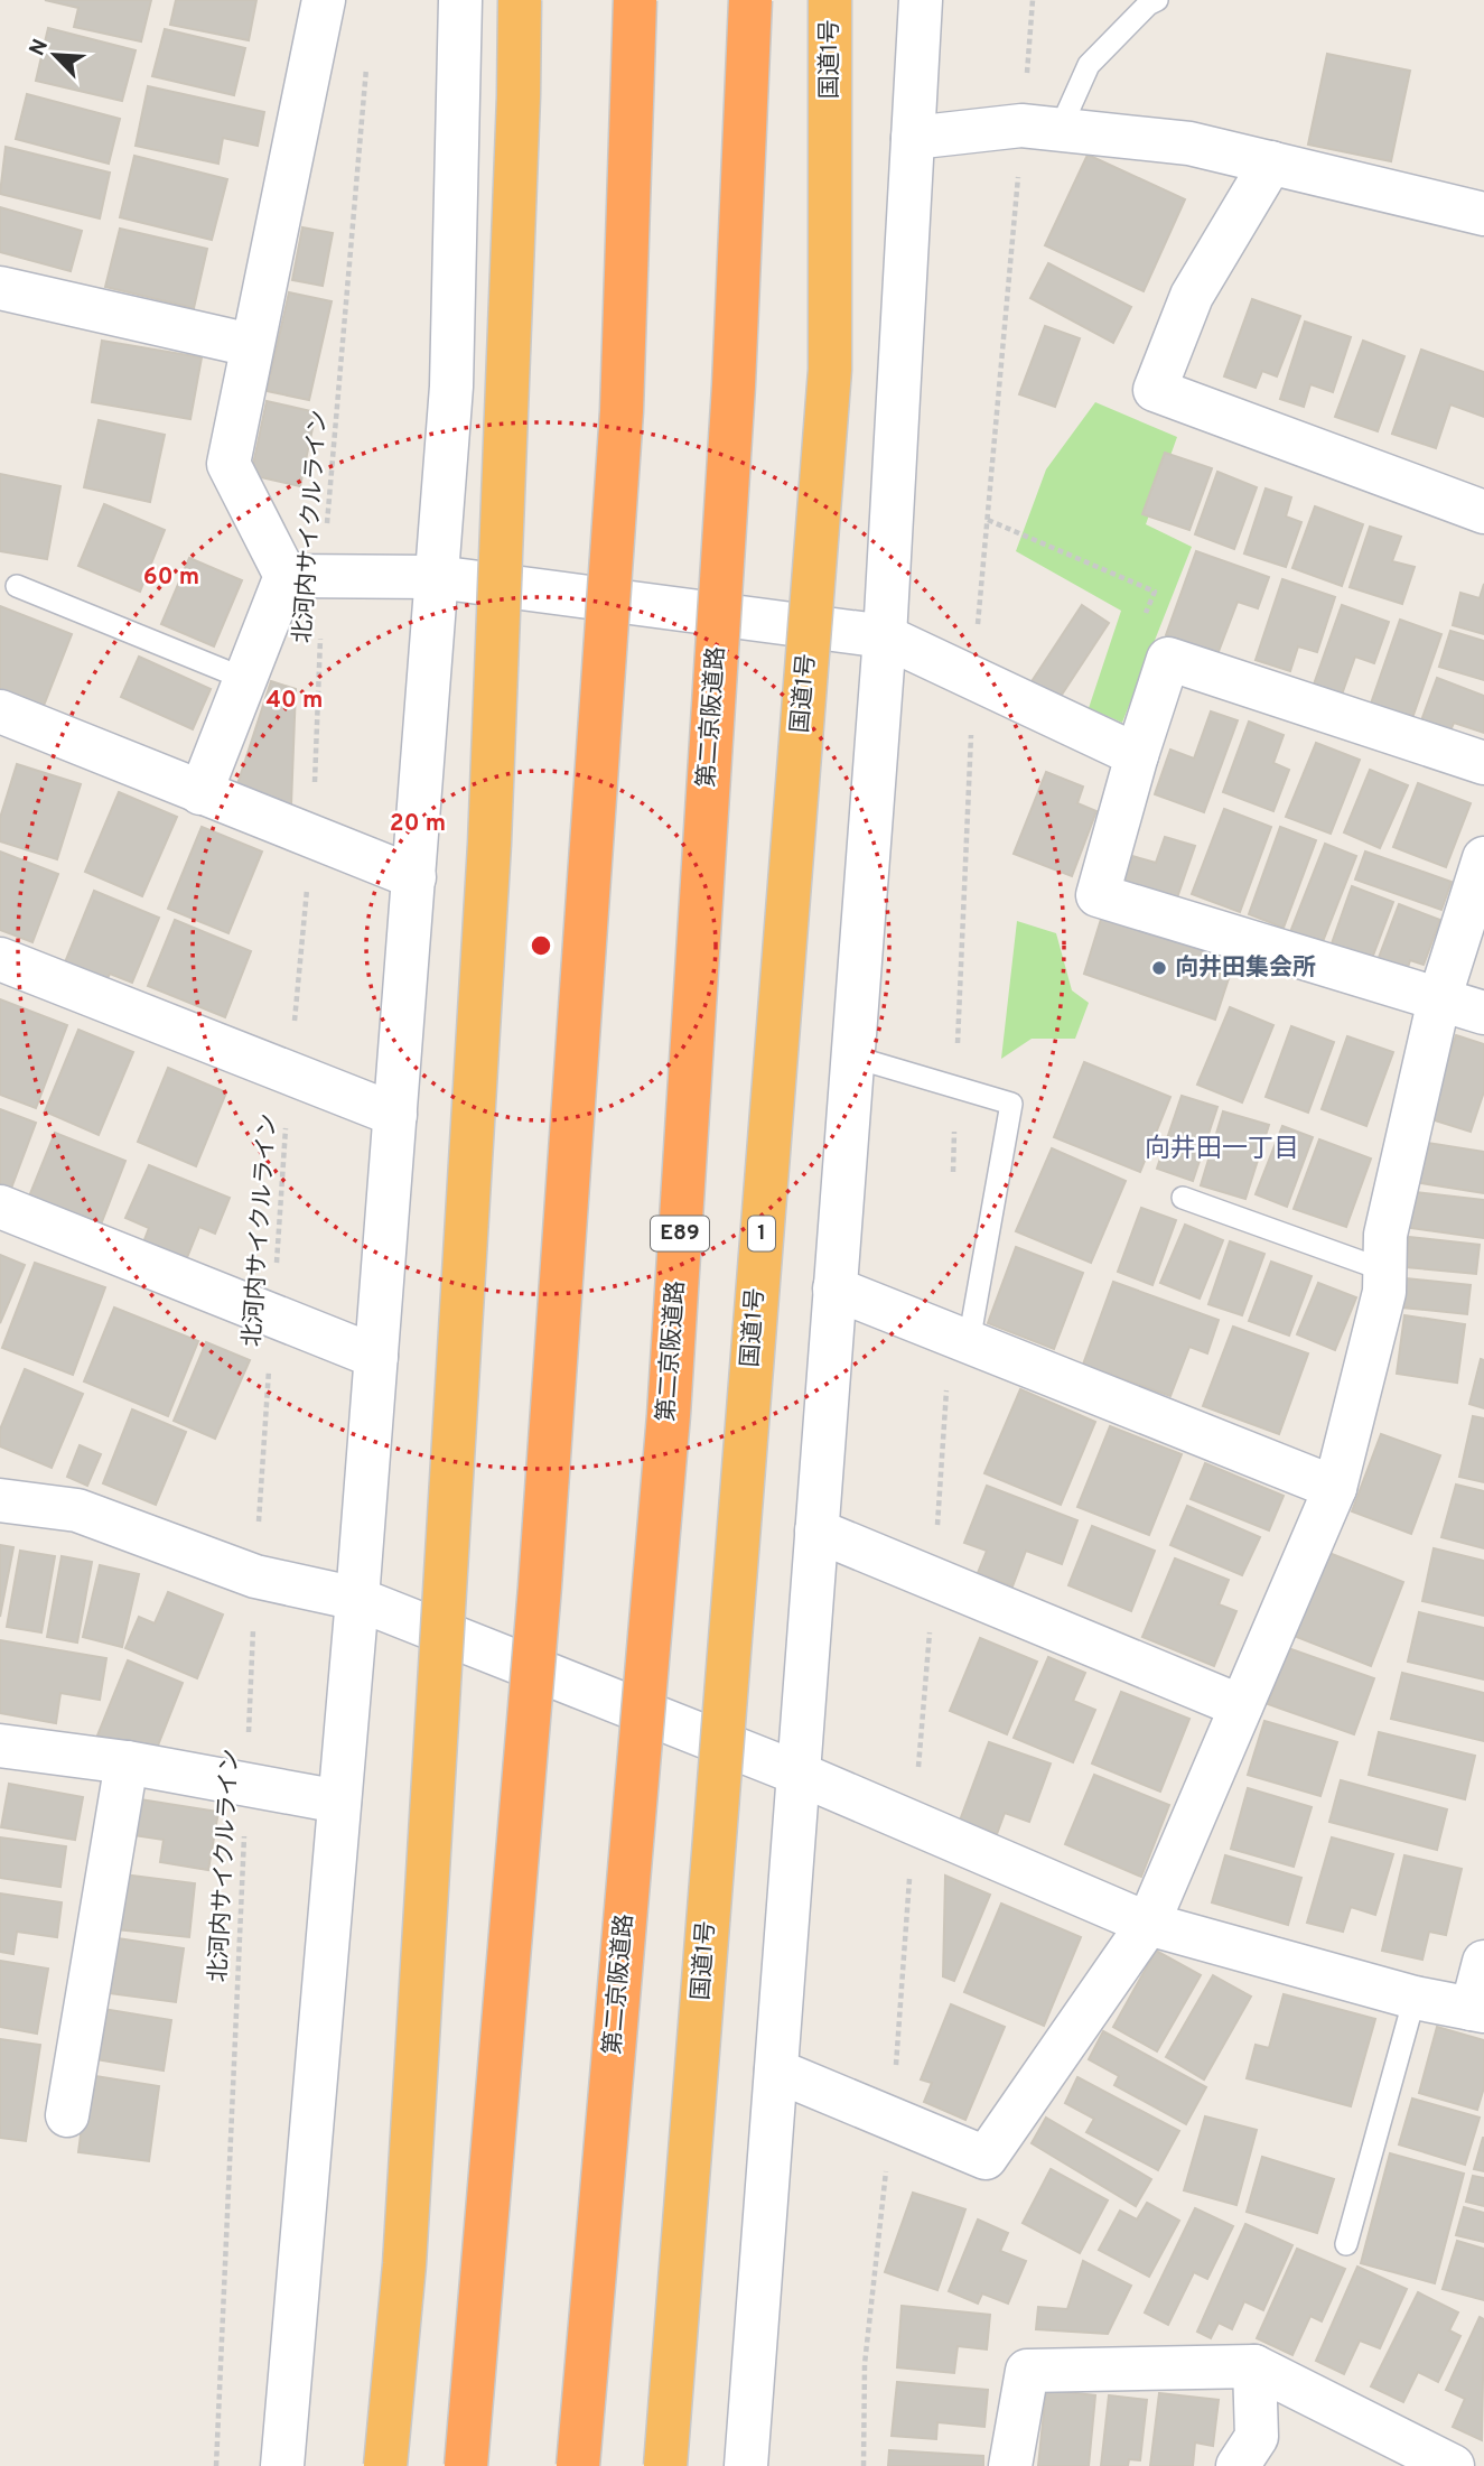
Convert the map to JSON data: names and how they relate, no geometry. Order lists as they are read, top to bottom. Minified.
{"streets":{"highway":["国道1号","第二京阪道路","E89","1"],"path":["北河内サイクルライン"]},"districts":["向井田一丁目"],"places":["向井田集会所"],"north":"top left","rings":["60 m","40 m","20 m"]}
